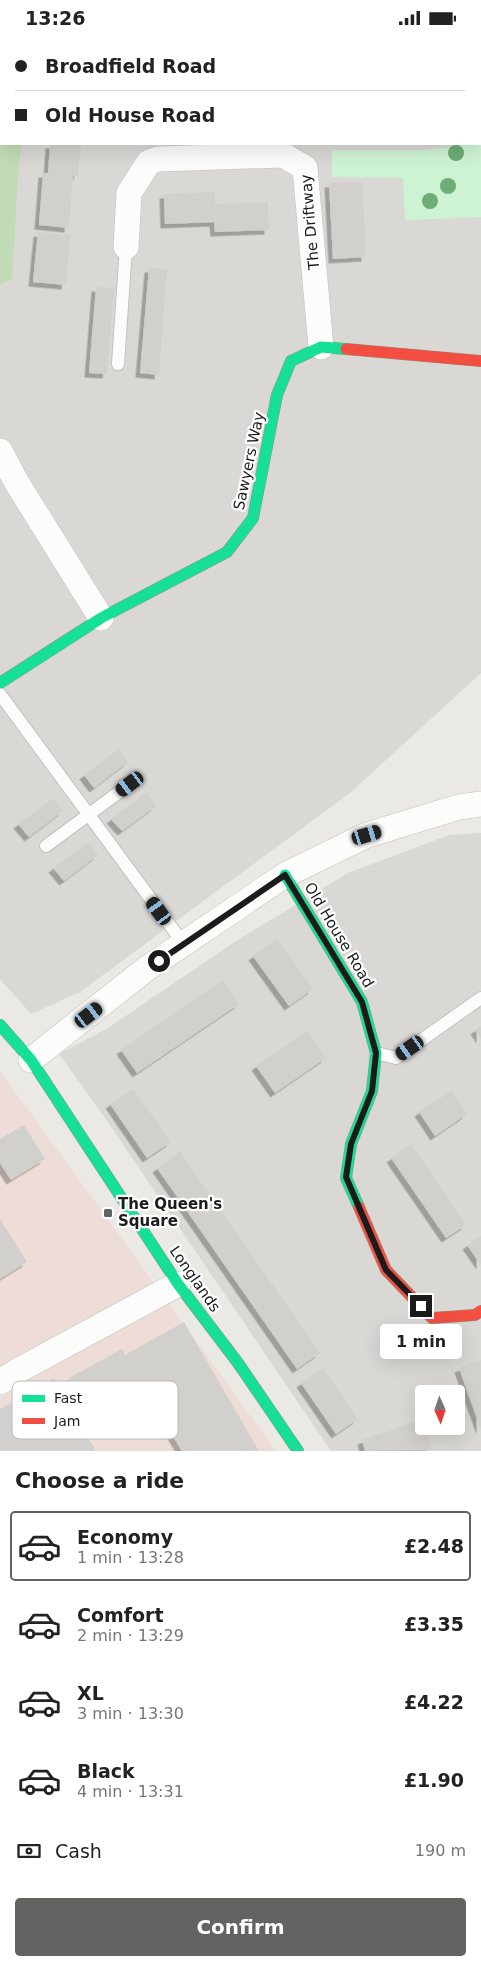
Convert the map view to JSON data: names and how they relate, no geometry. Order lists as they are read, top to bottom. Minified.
{"streets":{"street":["The Driftway","Sawyers Way","Old House Road","Longlands"]},"crossings":[["The Driftway","Sawyers Way"]],"places":{"transit":["The Queen's Square"]},"legend":["Fast","Jam"],"north":"bottom","page":{"status":"13:26","banner":["Broadfield Road","Old House Road"],"bubble":"1 min","heading":"Choose a ride","list":[{"name":"Economy","note":"1 min · 13:28","value":"£2.48"},{"name":"Comfort","note":"2 min · 13:29","value":"£3.35"},{"name":"XL","note":"3 min · 13:30","value":"£4.22"},{"name":"Black","note":"4 min · 13:31","value":"£1.90"}],"pay":["Cash","190 m"],"buttons":"Confirm"}}
